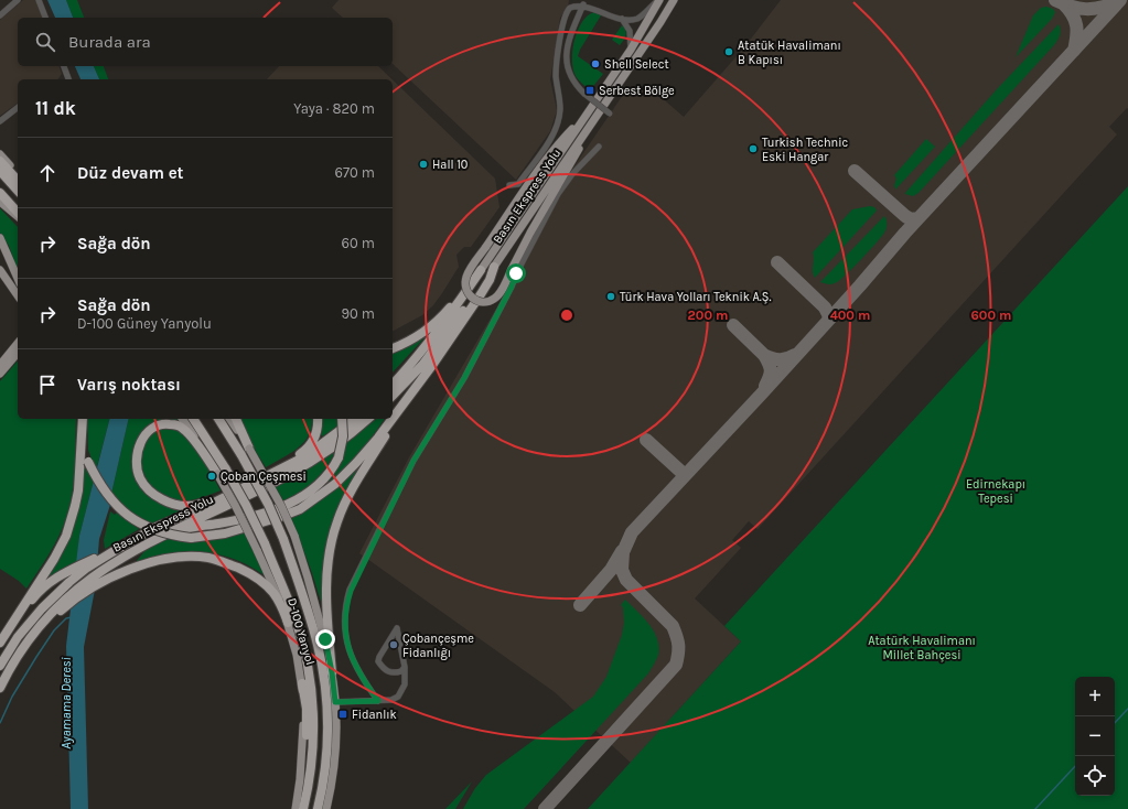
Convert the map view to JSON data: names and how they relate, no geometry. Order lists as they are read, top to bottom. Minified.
{"streets":{"highway":["Basın Ekspress Yolu"],"main road":["D-100 Yanyol"]},"water":["Ayamama Deresi"],"parks":["Edirnekapı Tepesi","Atatürk Havalimanı Millet Bahçesi"],"places":{"other":["Atatük Havalimanı B Kapısı","Shell Select","Turkish Technic Eski Hangar","Hall 10","Türk Hava Yolları Teknik A.Ş.","Çoban Çeşmesi","Çobançeşme Fidanlığı"],"transit":["Serbest Bölge","Fidanlık"]},"page":{"search":"Burada ara","heading":["11 dk","Yaya · 820 m"],"list":[["Düz devam et","670 m"],["Sağa dön","60 m"],["Sağa dön","D-100 Güney Yanyolu","90 m"],"Varış noktası"],"map_buttons":["+","−"]},"rings":["200 m","400 m","600 m"]}
